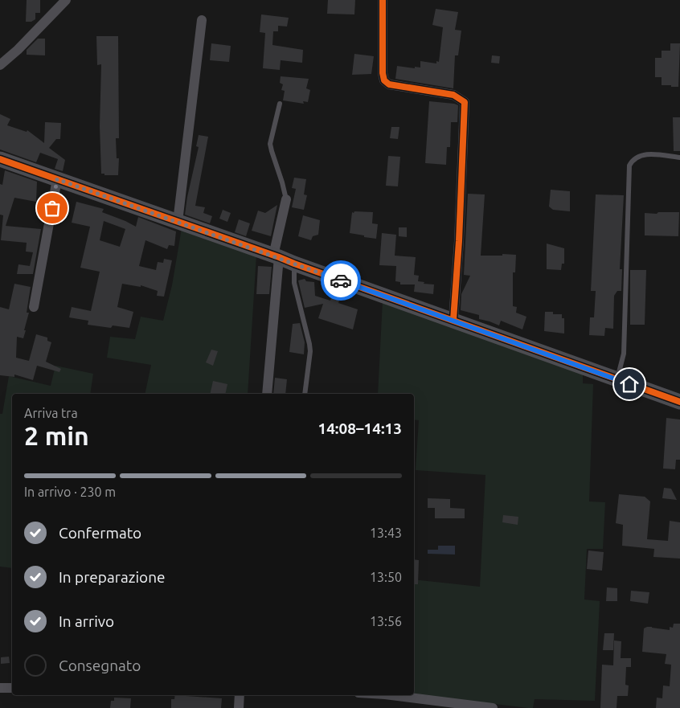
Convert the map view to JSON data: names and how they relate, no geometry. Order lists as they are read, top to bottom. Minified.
{"page":{"heading":["2 min","Arriva tra","14:08–14:13"],"bar":"In arrivo · 230 m","list":[["Confermato","13:43"],["In preparazione","13:50"],["In arrivo","13:56"],"Consegnato"]}}
